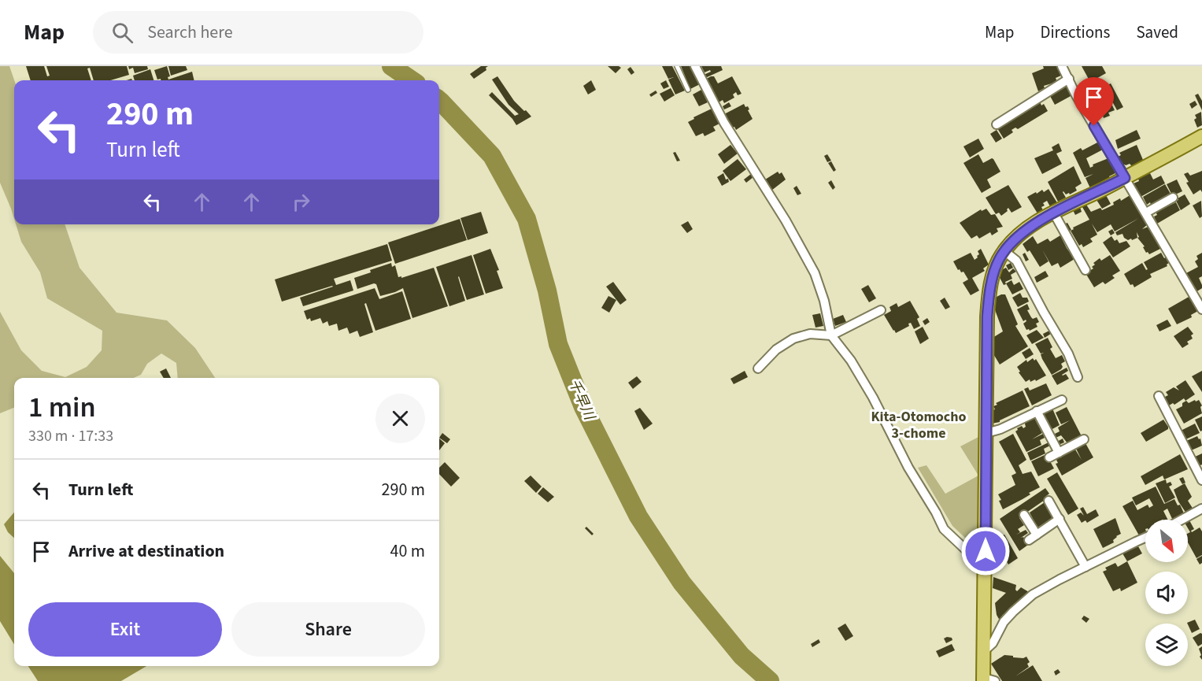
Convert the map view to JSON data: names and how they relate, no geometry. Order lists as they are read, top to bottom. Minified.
{"districts":["Kita-Otomocho 3-chome"],"water":["千早川"],"north":"bottom right","page":{"header":"Map","search":"Search here","nav":["Map","Directions","Saved"],"turn":["290 m","Turn left"],"heading":["1 min","330 m · 17:33"],"list":[{"name":"Turn left","value":"290 m"},{"name":"Arrive at destination","value":"40 m"}],"buttons":["Exit","Share"]}}
